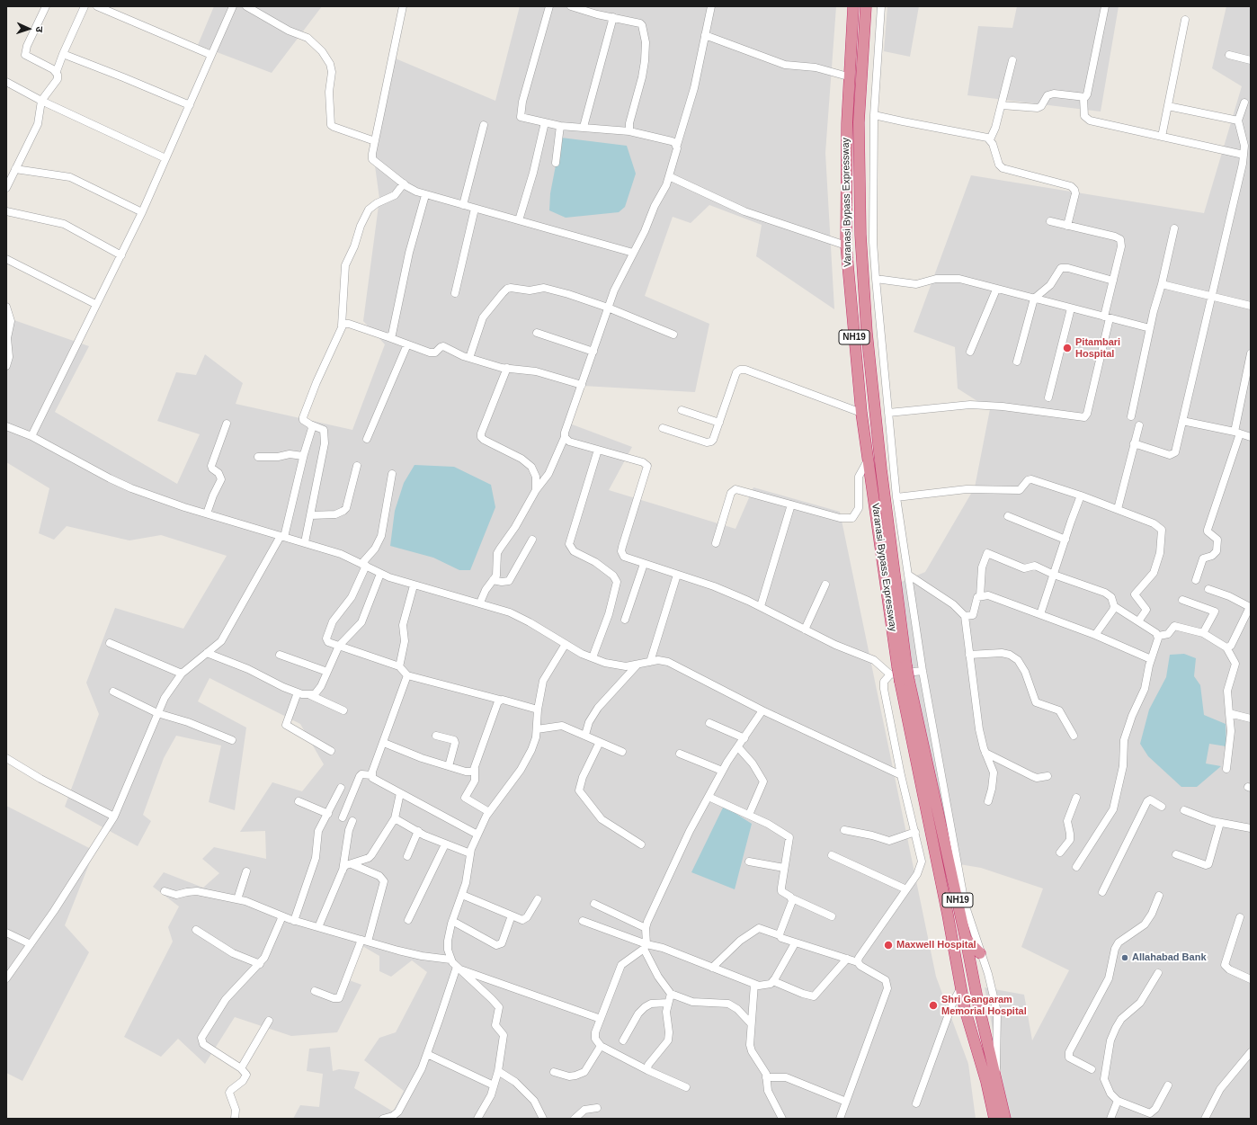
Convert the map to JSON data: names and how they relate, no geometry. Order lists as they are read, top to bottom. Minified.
{"streets":{"highway":["Varanasi Bypass Expressway","NH19"]},"places":["Pitambari Hospital","Maxwell Hospital","Allahabad Bank","Shri Gangaram Memorial Hospital"],"north":"right"}
